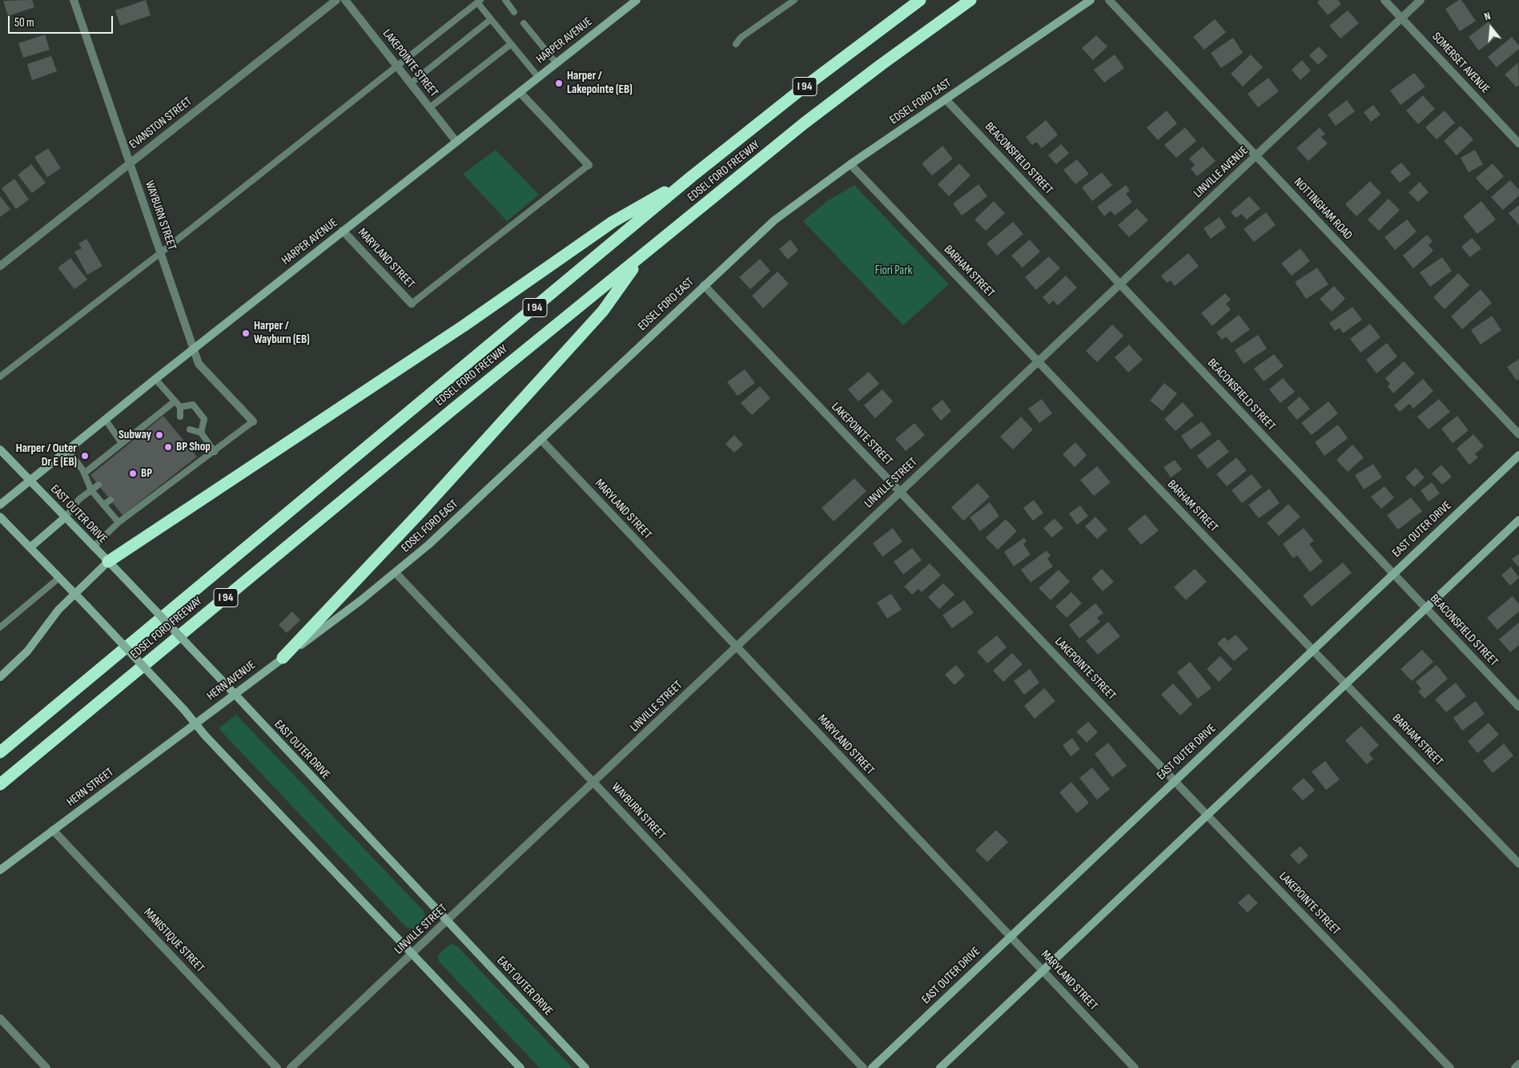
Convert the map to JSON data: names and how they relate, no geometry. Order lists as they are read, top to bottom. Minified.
{"streets":{"highway":["I 94","EDSEL FORD FREEWAY"],"street":["HARPER AVENUE","LAKEPOINTE STREET","SOMERSET AVENUE","EDSEL FORD EAST","EVANSTON STREET","BEACONSFIELD STREET","LINVILLE AVENUE","NOTTINGHAM ROAD","WAYBURN STREET","MARYLAND STREET","BARHAM STREET","LINVILLE STREET","EAST OUTER DRIVE","HERN AVENUE","HERN STREET","MANISTIQUE STREET"]},"crossings":[["HARPER AVENUE","LAKEPOINTE STREET"],["HARPER AVENUE","WAYBURN STREET"],["HARPER AVENUE","MARYLAND STREET"],["HARPER AVENUE","EAST OUTER DRIVE"],["LAKEPOINTE STREET","EDSEL FORD EAST"],["LAKEPOINTE STREET","LINVILLE STREET"],["LAKEPOINTE STREET","EAST OUTER DRIVE"],["SOMERSET AVENUE","LINVILLE AVENUE"],["EDSEL FORD EAST","BEACONSFIELD STREET"],["EDSEL FORD EAST","WAYBURN STREET"],["EDSEL FORD EAST","MARYLAND STREET"],["EDSEL FORD EAST","BARHAM STREET"],["EDSEL FORD EAST","HERN AVENUE"],["EVANSTON STREET","WAYBURN STREET"],["BEACONSFIELD STREET","LINVILLE AVENUE"],["BEACONSFIELD STREET","EAST OUTER DRIVE"],["LINVILLE AVENUE","NOTTINGHAM ROAD"],["LINVILLE AVENUE","BARHAM STREET"],["LINVILLE AVENUE","LINVILLE STREET"],["WAYBURN STREET","LINVILLE STREET"],["MARYLAND STREET","LINVILLE STREET"],["MARYLAND STREET","EAST OUTER DRIVE"],["BARHAM STREET","LINVILLE STREET"],["BARHAM STREET","EAST OUTER DRIVE"],["LINVILLE STREET","EAST OUTER DRIVE"],["EAST OUTER DRIVE","HERN AVENUE"],["HERN AVENUE","HERN STREET"],["HERN STREET","MANISTIQUE STREET"]],"parks":["Fiori Park"],"places":["Harper / Lakepointe (EB)","Harper / Wayburn (EB)","Subway","BP Shop","Harper / Outer Dr E (EB)","BP"],"scale_bar":"50 m","north":"top"}
